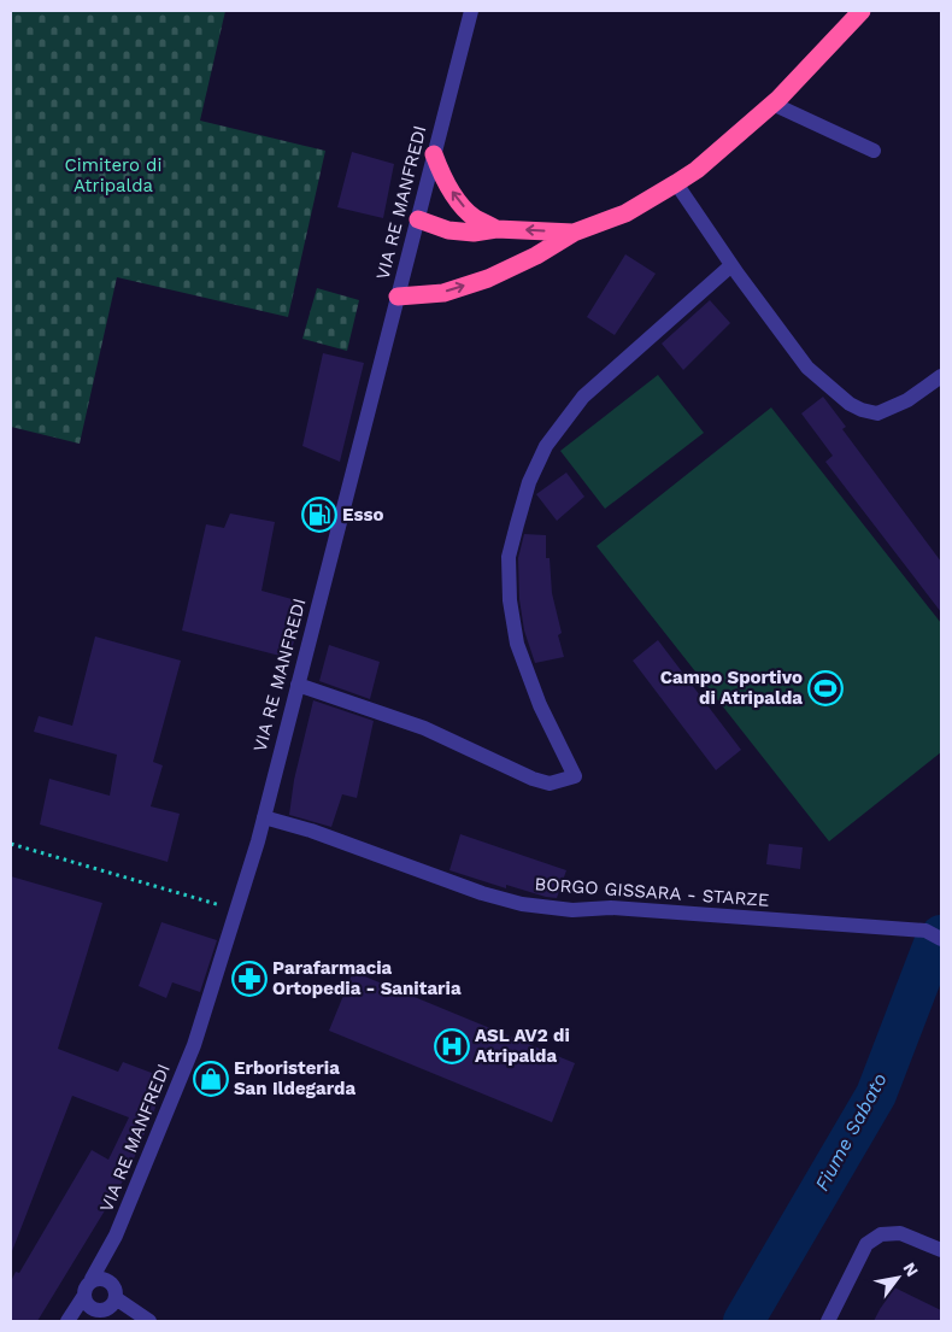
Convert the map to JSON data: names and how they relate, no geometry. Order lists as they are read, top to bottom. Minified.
{"streets":{"street":["VIA RE MANFREDI","BORGO GISSARA - STARZE"]},"crossings":[["VIA RE MANFREDI","BORGO GISSARA - STARZE"]],"water":["Fiume Sabato"],"parks":["Cimitero di Atripalda"],"places":{"fuel station":["Esso"],"sports":["Campo Sportivo di Atripalda"],"pharmacy":["Parafarmacia Ortopedia - Sanitaria"],"hospital":["ASL AV2 di Atripalda"],"shop":["Erboristeria San Ildegarda"]},"north":"top right"}
